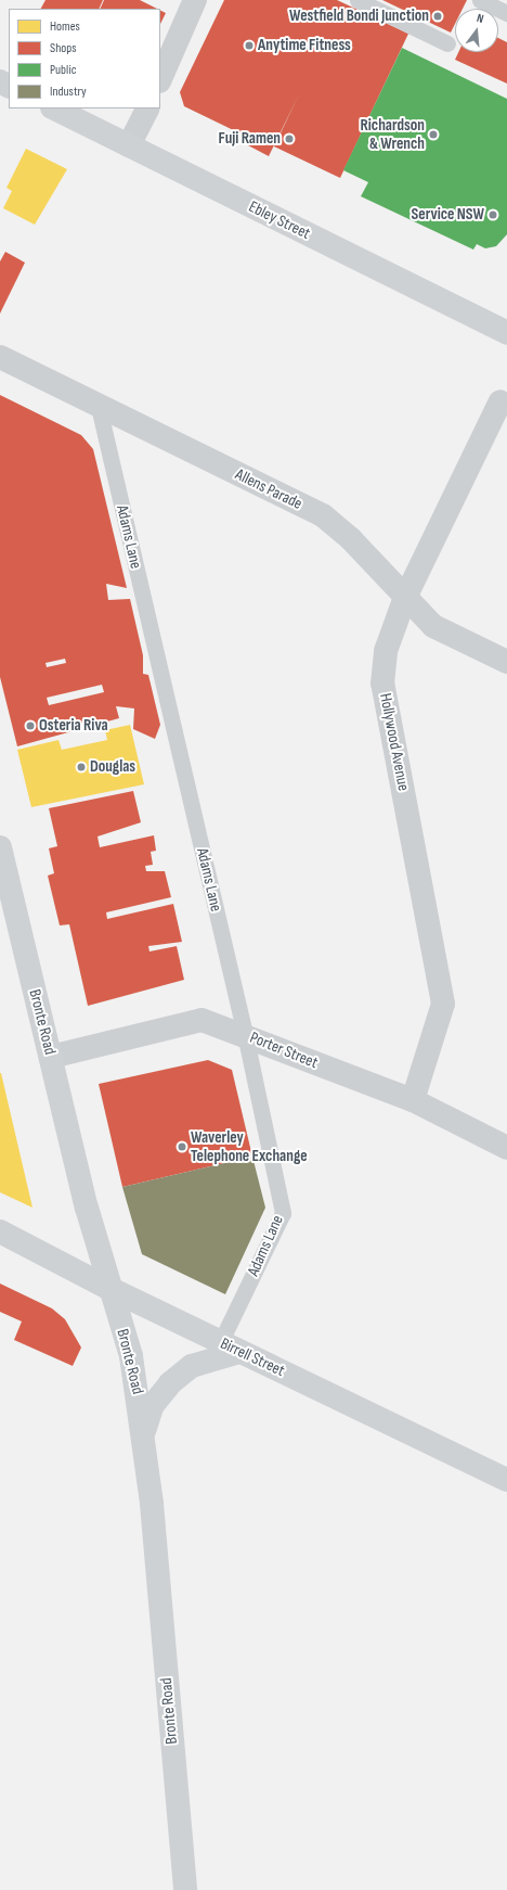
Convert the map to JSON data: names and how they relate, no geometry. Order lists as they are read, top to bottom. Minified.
{"streets":{"main road":["Ebley Street","Bronte Road","Birrell Street"],"street":["Allens Parade","Hollywood Avenue","Porter Street"],"lane":["Adams Lane"]},"crossings":[["Allens Parade","Adams Lane"],["Allens Parade","Hollywood Avenue"],["Adams Lane","Porter Street"],["Adams Lane","Birrell Street"],["Hollywood Avenue","Porter Street"],["Bronte Road","Porter Street"],["Bronte Road","Birrell Street"]],"places":["Westfield Bondi Junction","Anytime Fitness","Richardson & Wrench","Fuji Ramen","Service NSW","Osteria Riva","Douglas","Waverley Telephone Exchange"],"legend":["Homes","Shops","Public","Industry"],"north":"top"}
